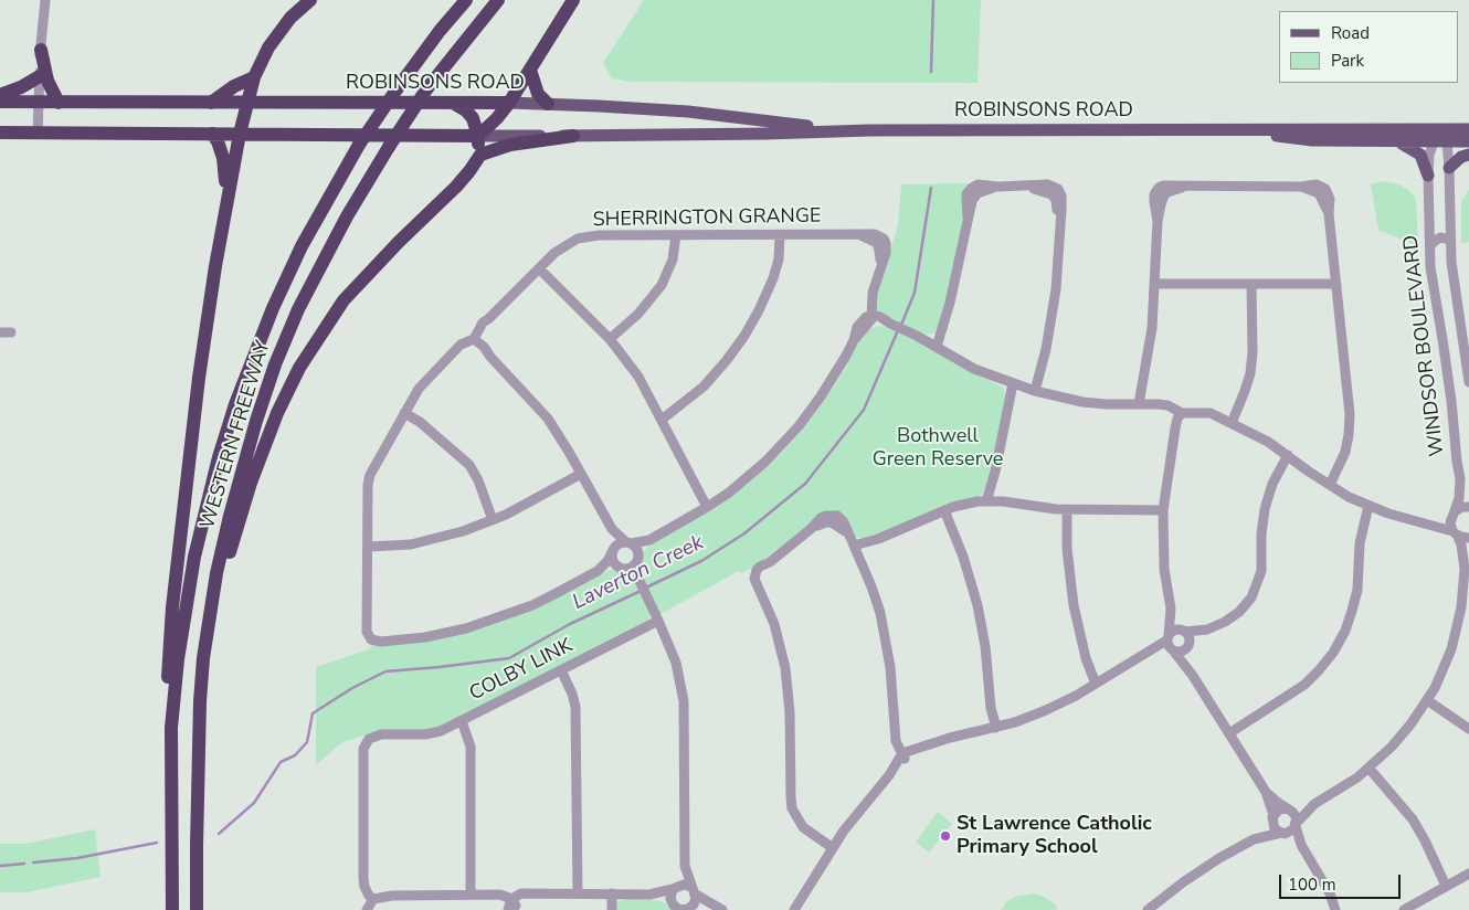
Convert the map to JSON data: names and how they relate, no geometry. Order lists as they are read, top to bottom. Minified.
{"streets":{"highway":["ROBINSONS ROAD","WESTERN FREEWAY"],"street":["SHERRINGTON GRANGE","WINDSOR BOULEVARD","COLBY LINK"]},"crossings":[["ROBINSONS ROAD","WINDSOR BOULEVARD"]],"water":["Laverton Creek"],"parks":["Bothwell Green Reserve"],"places":["St Lawrence Catholic Primary School"],"legend":["Road","Park"],"scale_bar":"100 m"}
